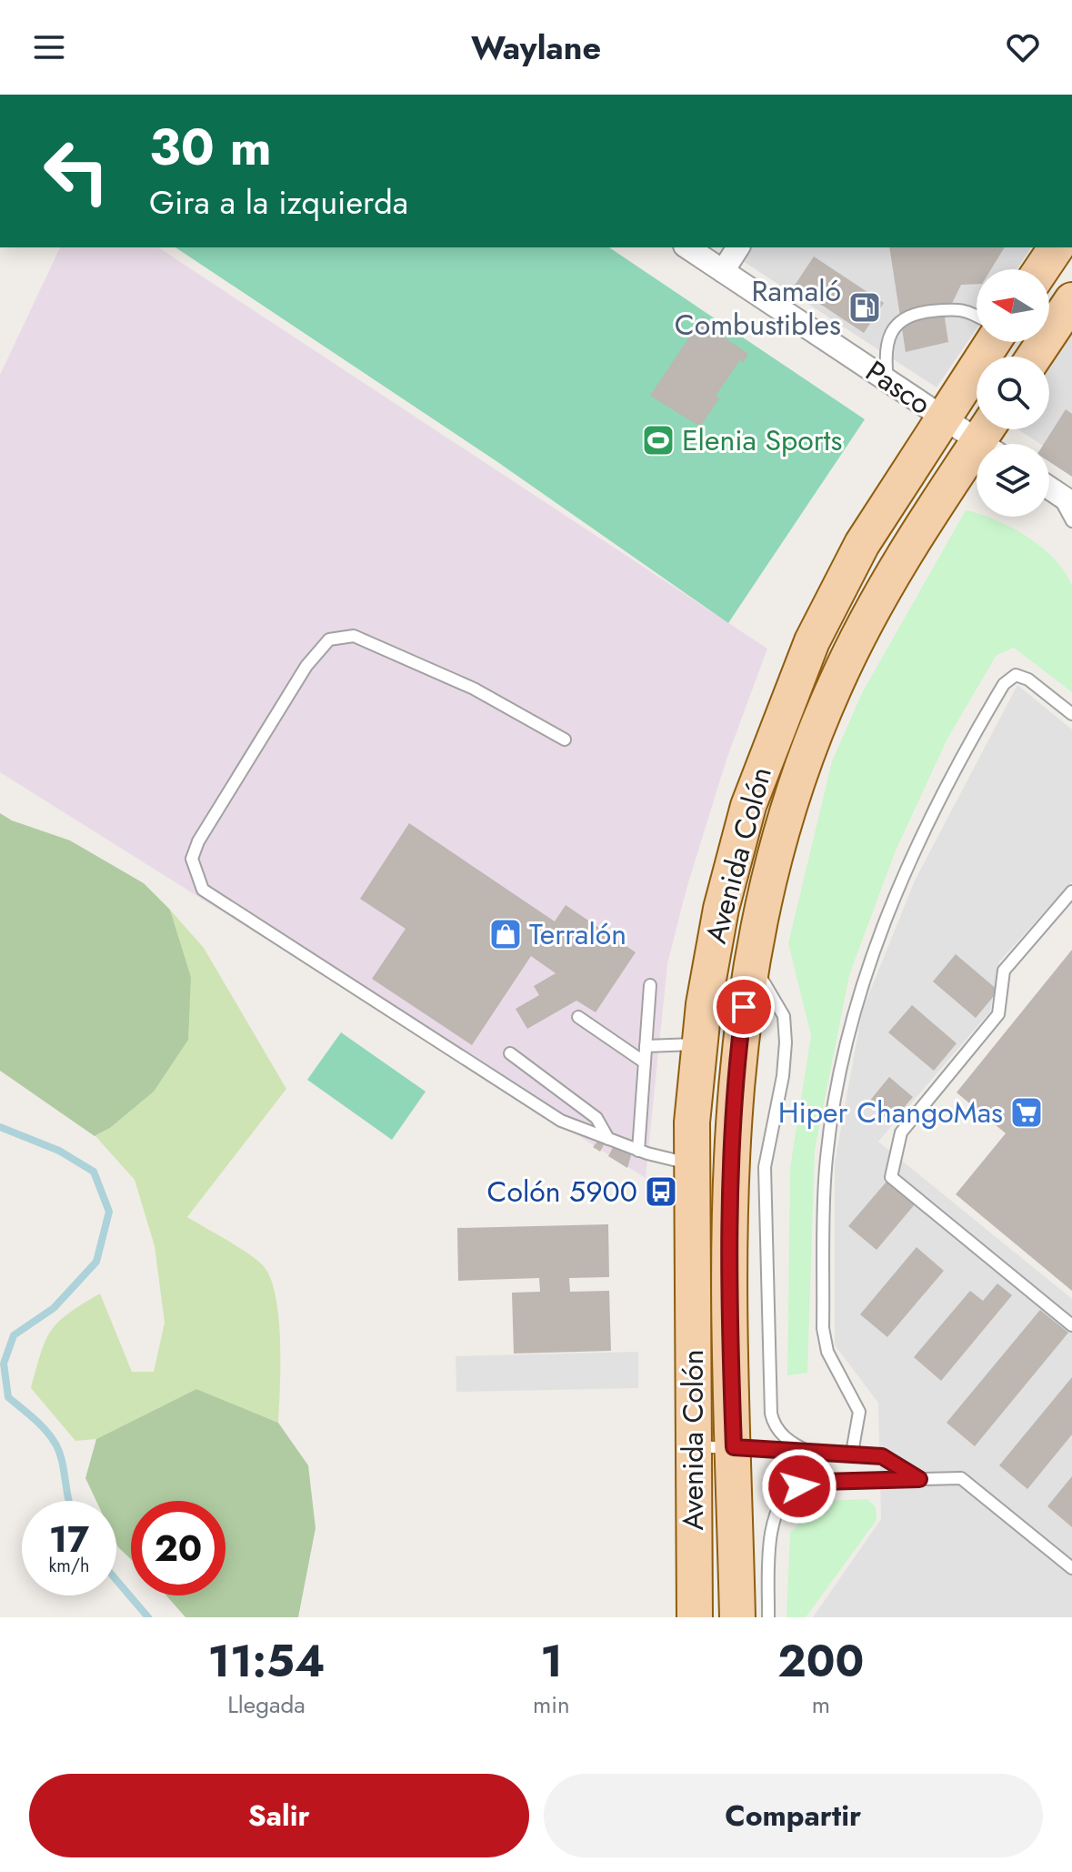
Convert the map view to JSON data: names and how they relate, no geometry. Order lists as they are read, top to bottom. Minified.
{"streets":{"main road":["Avenida Colón"],"street":["Pasco"]},"crossings":[["Pasco","Avenida Colón"]],"places":{"fuel station":["Ramaló Combustibles"],"sports":["Elenia Sports"],"shop":["Terralón"],"supermarket":["Hiper ChangoMas"],"bus stop":["Colón 5900"]},"north":"left","page":{"header":"Waylane","turn":["30 m","Gira a la izquierda"],"speed":"17 km/h","limit":"20","eta":["11:54","Llegada","1","min","200","m"],"buttons":["Salir","Compartir"]}}
